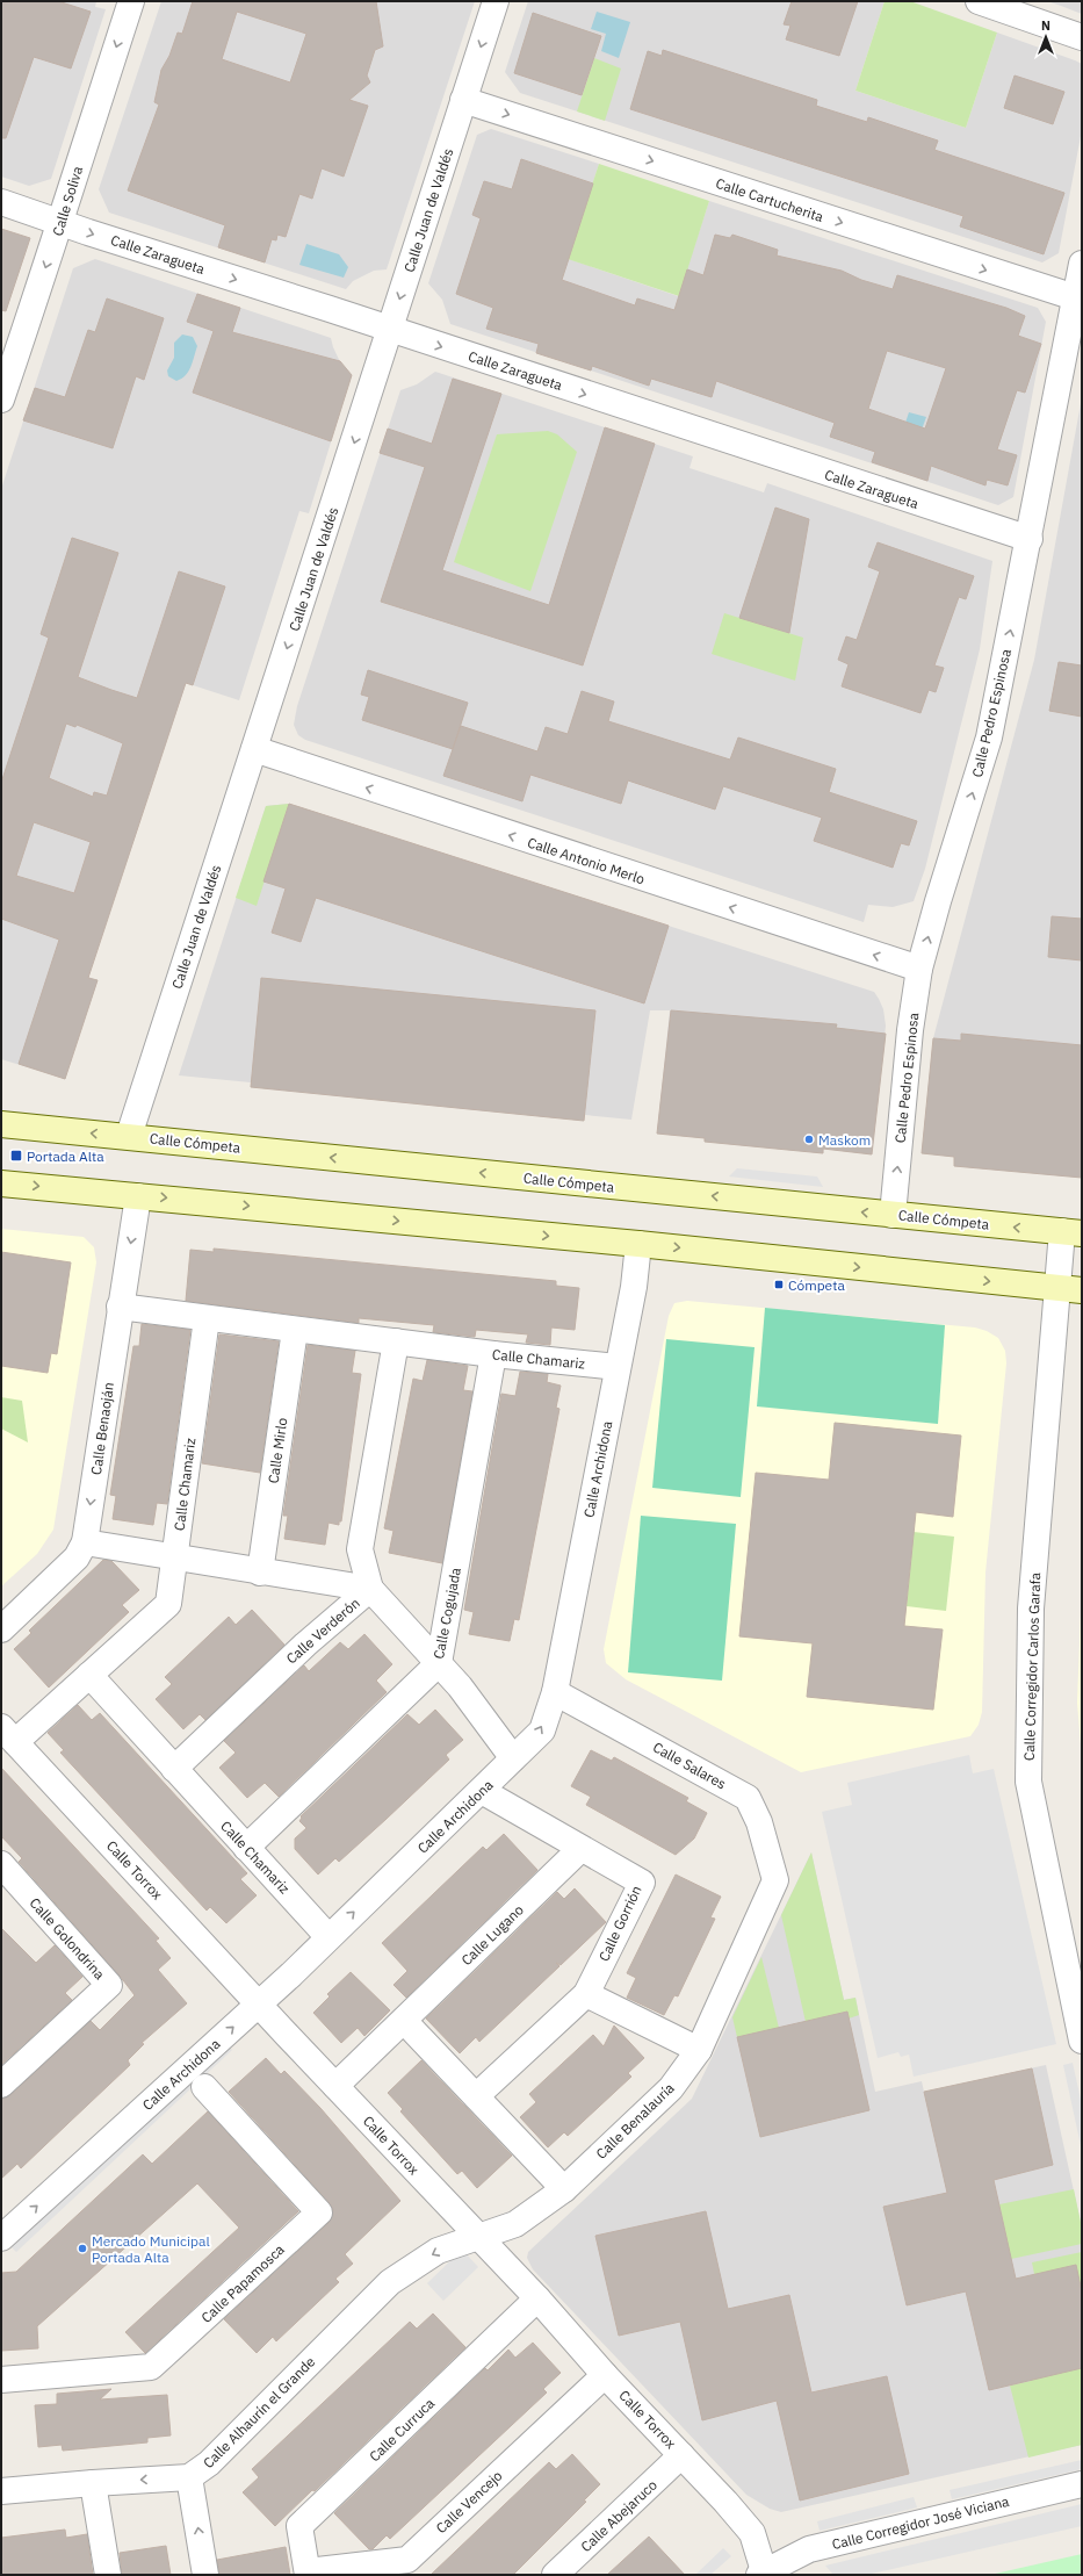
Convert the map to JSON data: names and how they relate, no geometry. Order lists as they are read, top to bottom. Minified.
{"streets":{"main road":["Calle Cómpeta"],"street":["Calle Cartucherita","Calle Soliva","Calle Juan de Valdés","Calle Zaragueta","Calle Pedro Espinosa","Calle Antonio Merlo","Calle Chamariz","Calle Benaoján","Calle Mirlo","Calle Archidona","Calle Cogujada","Calle Verderón","Calle Corregidor Carlos Garafa","Calle Salares","Calle Torrox","Calle Gorrión","Calle Lugano","Calle Golondrina","Calle Benalauría","Calle Papamosca","Calle Alhaurín el Grande","Calle Curruca","Calle Vencejo","Calle Abejaruco","Calle Corregidor José Viciana"]},"crossings":[["Calle Cartucherita","Calle Juan de Valdés"],["Calle Cartucherita","Calle Pedro Espinosa"],["Calle Soliva","Calle Zaragueta"],["Calle Juan de Valdés","Calle Zaragueta"],["Calle Juan de Valdés","Calle Antonio Merlo"],["Calle Juan de Valdés","Calle Cómpeta"],["Calle Zaragueta","Calle Pedro Espinosa"],["Calle Pedro Espinosa","Calle Antonio Merlo"],["Calle Pedro Espinosa","Calle Cómpeta"],["Calle Cómpeta","Calle Corregidor Carlos Garafa"],["Calle Chamariz","Calle Mirlo"],["Calle Chamariz","Calle Archidona"],["Calle Chamariz","Calle Cogujada"],["Calle Chamariz","Calle Verderón"],["Calle Archidona","Calle Salares"],["Calle Archidona","Calle Torrox"],["Calle Archidona","Calle Gorrión"],["Calle Salares","Calle Benalauría"],["Calle Torrox","Calle Lugano"],["Calle Torrox","Calle Benalauría"],["Calle Torrox","Calle Alhaurín el Grande"],["Calle Torrox","Calle Curruca"],["Calle Torrox","Calle Vencejo"],["Calle Torrox","Calle Abejaruco"],["Calle Torrox","Calle Corregidor José Viciana"],["Calle Gorrión","Calle Lugano"],["Calle Benalauría","Calle Alhaurín el Grande"],["Calle Curruca","Calle Vencejo"]],"one_way":["Calle Cartucherita","Calle Soliva","Calle Juan de Valdés","Calle Zaragueta","Calle Pedro Espinosa","Calle Antonio Merlo","Calle Benaoján","Calle Archidona","Calle Alhaurín el Grande"],"places":{"other":["Maskom","Mercado Municipal Portada Alta"],"transit":["Portada Alta","Cómpeta"]},"north":"top"}
